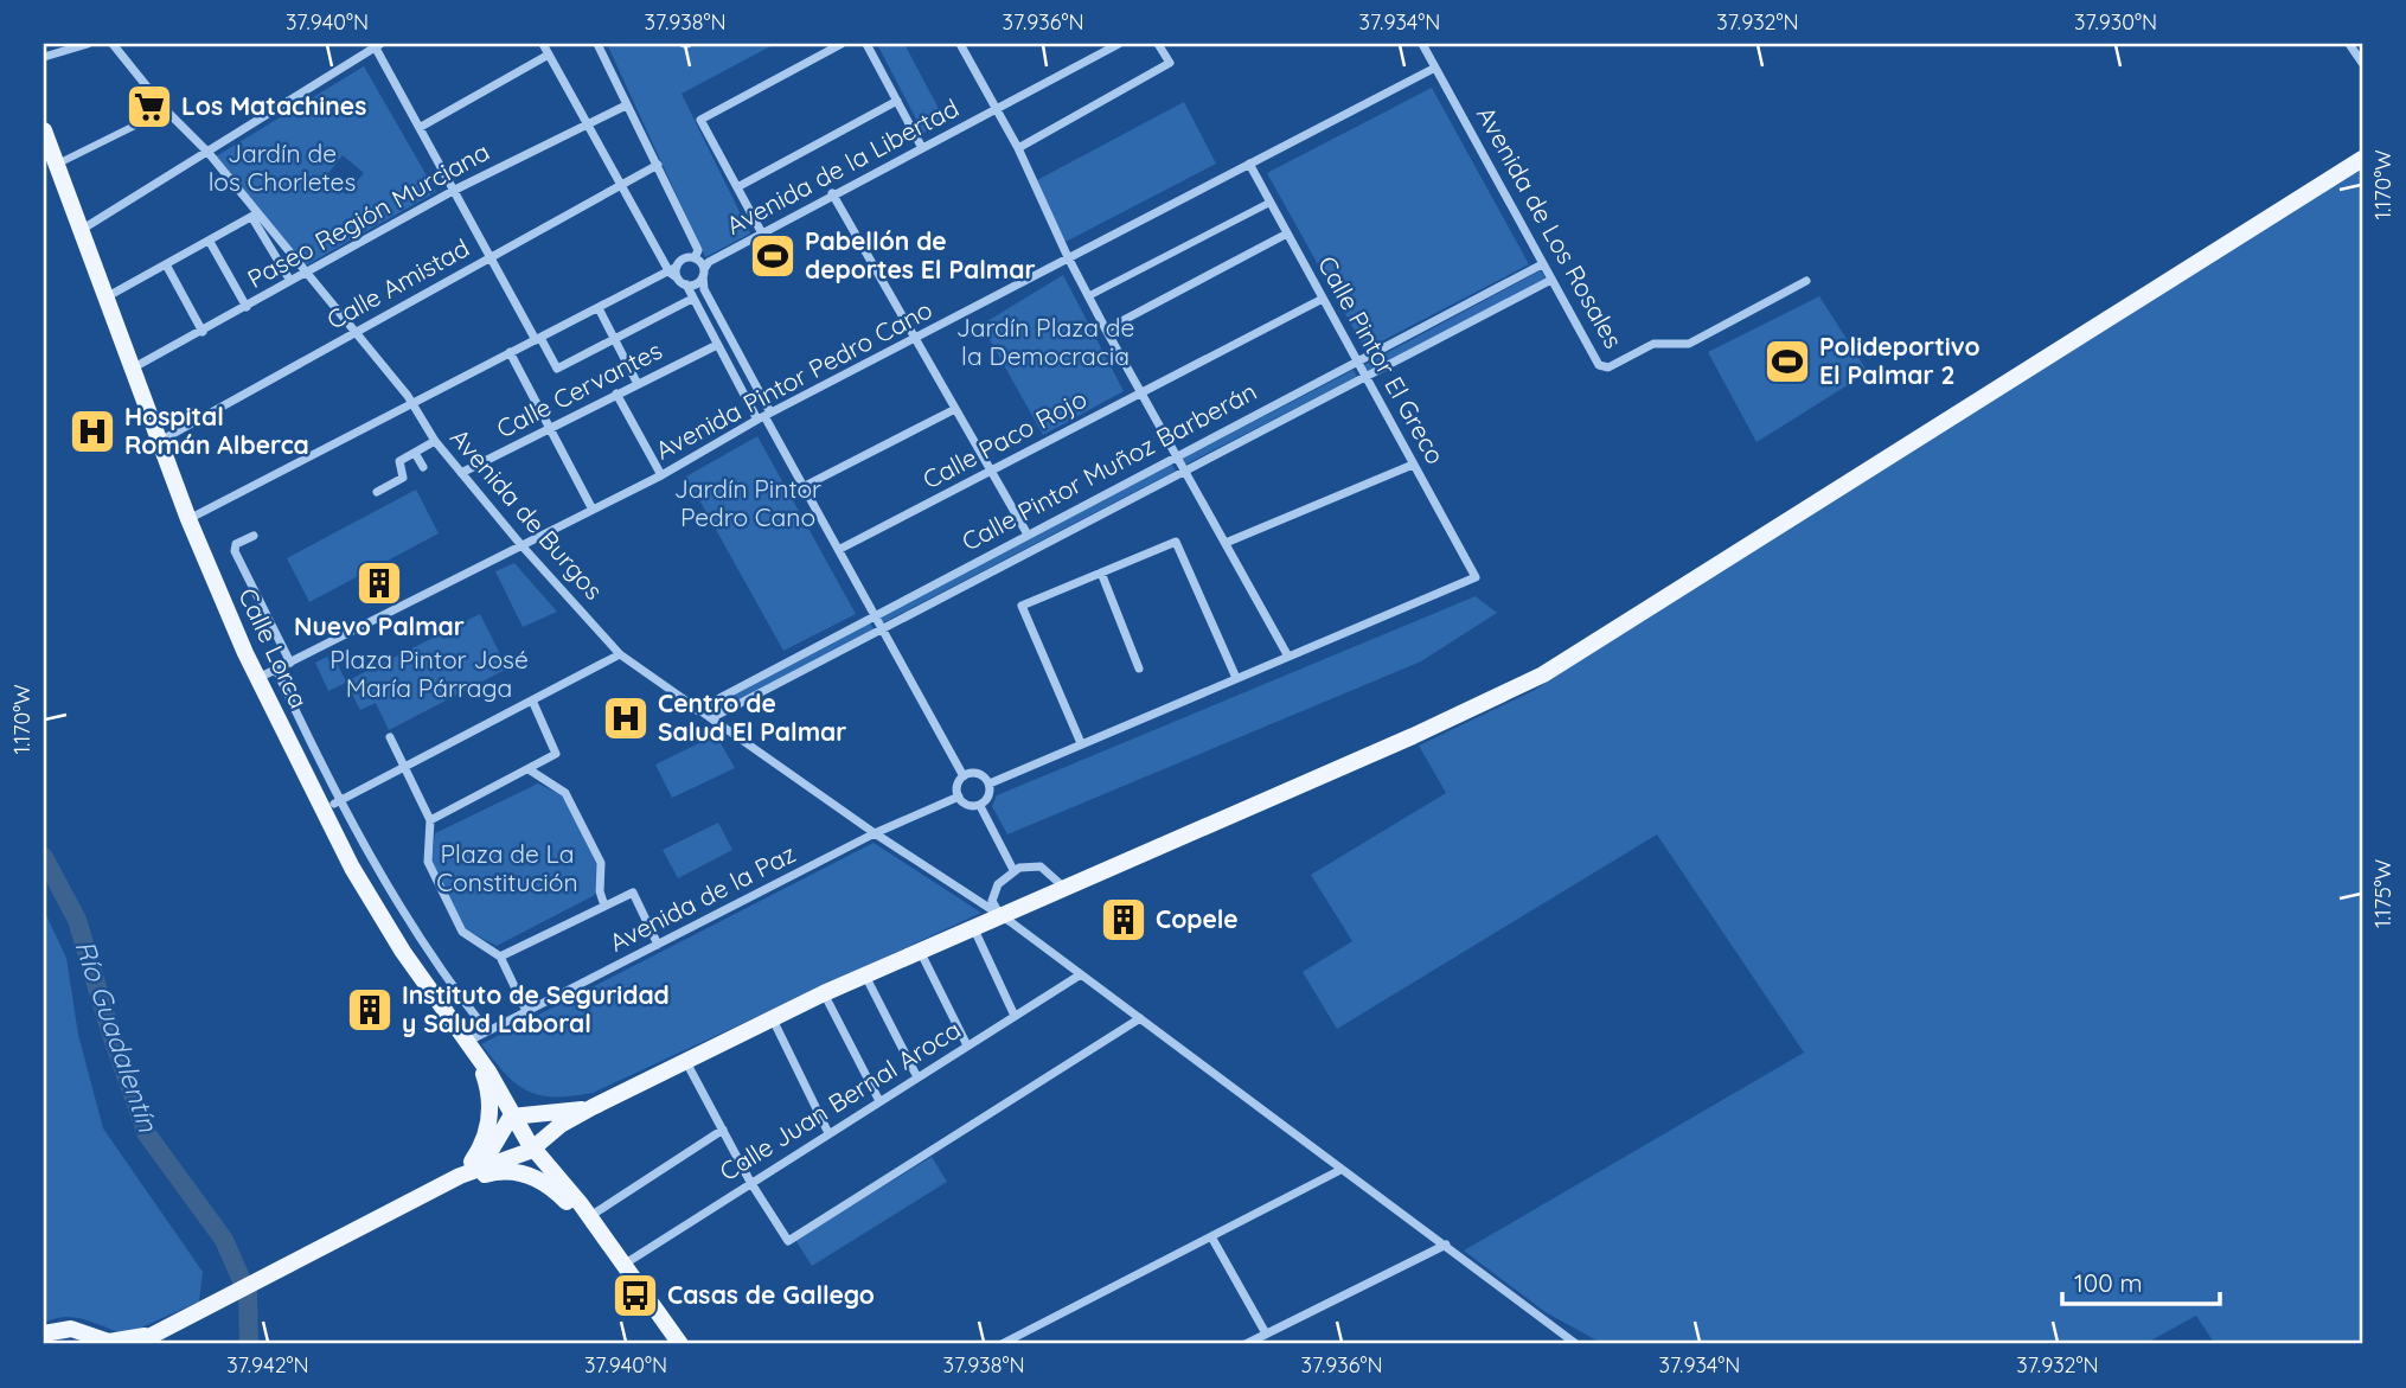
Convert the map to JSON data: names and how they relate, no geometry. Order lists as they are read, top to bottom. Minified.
{"streets":{"main road":["Calle Lorca"],"street":["Avenida de la Libertad","Paseo Región Murciana","Avenida de Los Rosales","Calle Amistad","Calle Pintor El Greco","Avenida Pintor Pedro Cano","Calle Cervantes","Calle Paco Rojo","Calle Pintor Muñoz Barberán","Avenida de Burgos","Avenida de la Paz","Calle Juan Bernal Aroca"]},"crossings":[["Paseo Región Murciana","Avenida de Burgos"],["Paseo Región Murciana","Calle Lorca"],["Avenida de Los Rosales","Avenida Pintor Pedro Cano"],["Avenida de Los Rosales","Calle Pintor Muñoz Barberán"],["Calle Amistad","Avenida de Burgos"],["Calle Amistad","Calle Lorca"],["Calle Pintor El Greco","Avenida Pintor Pedro Cano"],["Calle Pintor El Greco","Calle Paco Rojo"],["Calle Pintor El Greco","Calle Pintor Muñoz Barberán"],["Avenida Pintor Pedro Cano","Avenida de Burgos"],["Avenida Pintor Pedro Cano","Calle Lorca"],["Calle Cervantes","Avenida de Burgos"],["Calle Pintor Muñoz Barberán","Avenida de Burgos"],["Avenida de Burgos","Avenida de la Paz"],["Avenida de Burgos","Calle Juan Bernal Aroca"],["Calle Lorca","Avenida de la Paz"],["Calle Lorca","Calle Juan Bernal Aroca"]],"water":["Río Guadalentín"],"parks":["Jardín de los Chorletes","Jardín Plaza de la Democracia","Jardín Pintor Pedro Cano","Plaza Pintor José María Párraga","Plaza de La Constitución"],"places":{"supermarket":["Los Matachines"],"sports":["Pabellón de deportes El Palmar","Polideportivo El Palmar 2"],"hospital":["Hospital Román Alberca","Centro de Salud El Palmar"],"building":["Nuevo Palmar","Copele","Instituto de Seguridad y Salud Laboral"],"bus stop":["Casas de Gallego"]},"scale_bar":"100 m","coordinates":["37.940°N","37.938°N","37.936°N","37.934°N","37.932°N","37.930°N","1.170°W","1.175°W","37.942°N"]}
